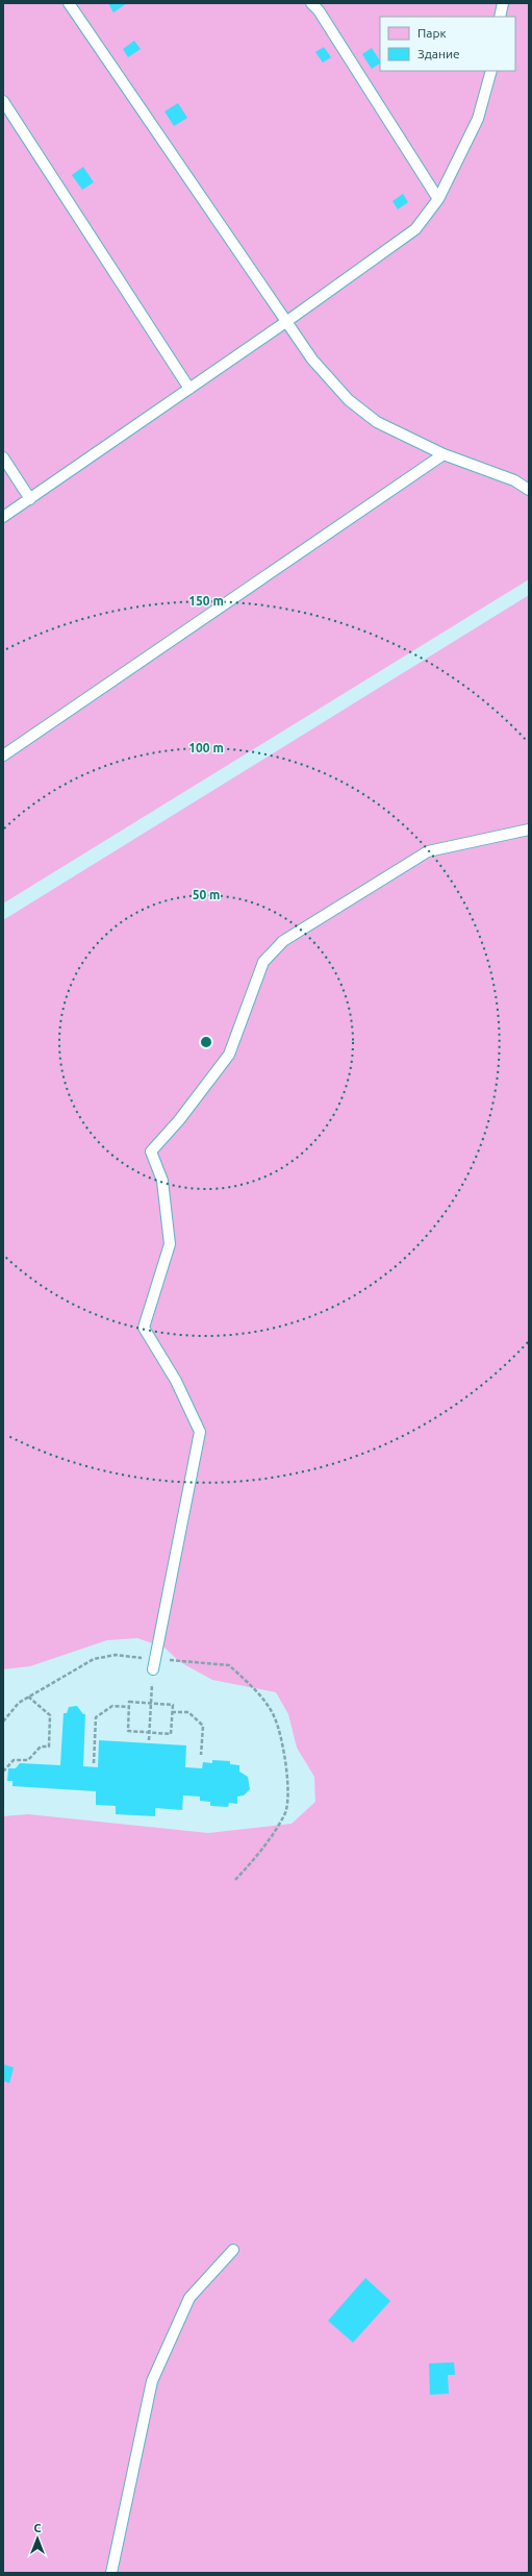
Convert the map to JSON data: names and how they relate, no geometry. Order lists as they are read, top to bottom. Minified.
{"legend":["Парк","Здание"],"north":"top","rings":["150 m","100 m","50 m"]}
